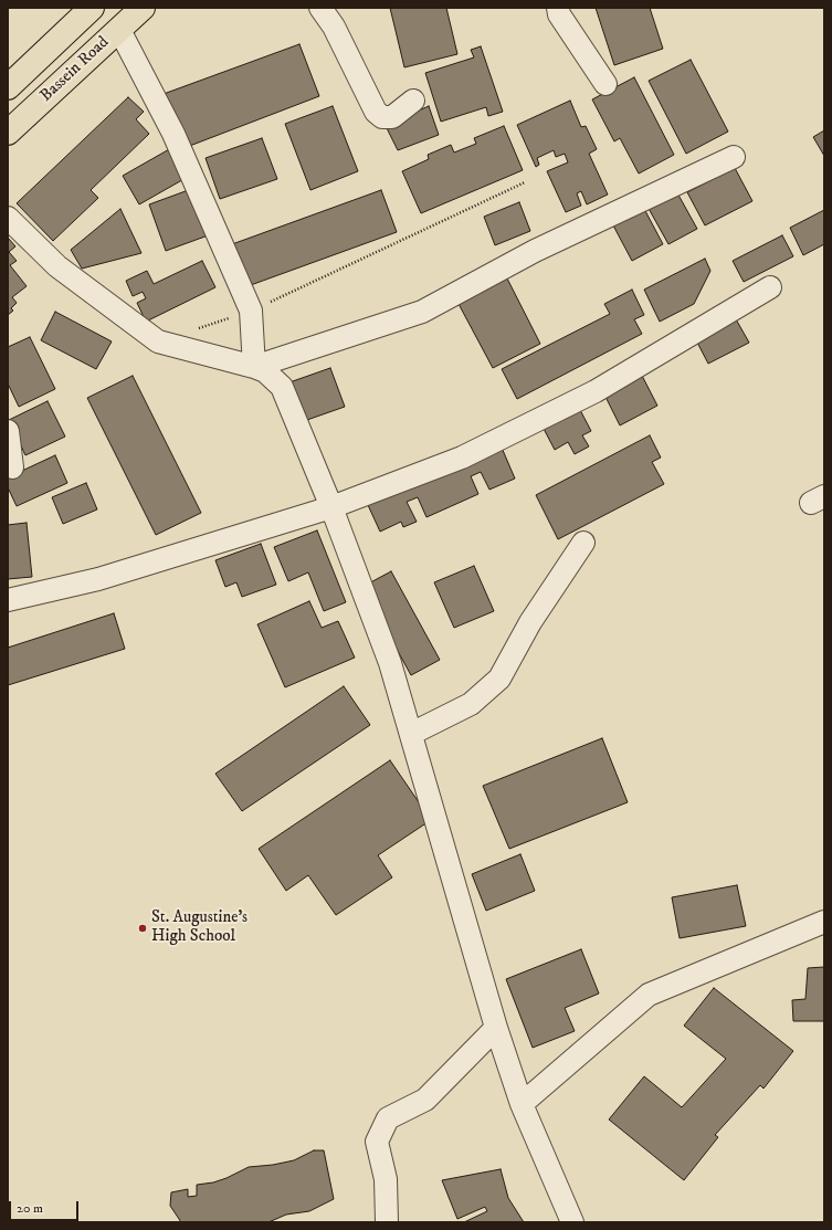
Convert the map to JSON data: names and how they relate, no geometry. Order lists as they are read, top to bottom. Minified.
{"streets":{"main road":["Bassein Road"]},"places":["St. Augustine's High School"],"scale_bar":"20 m"}
